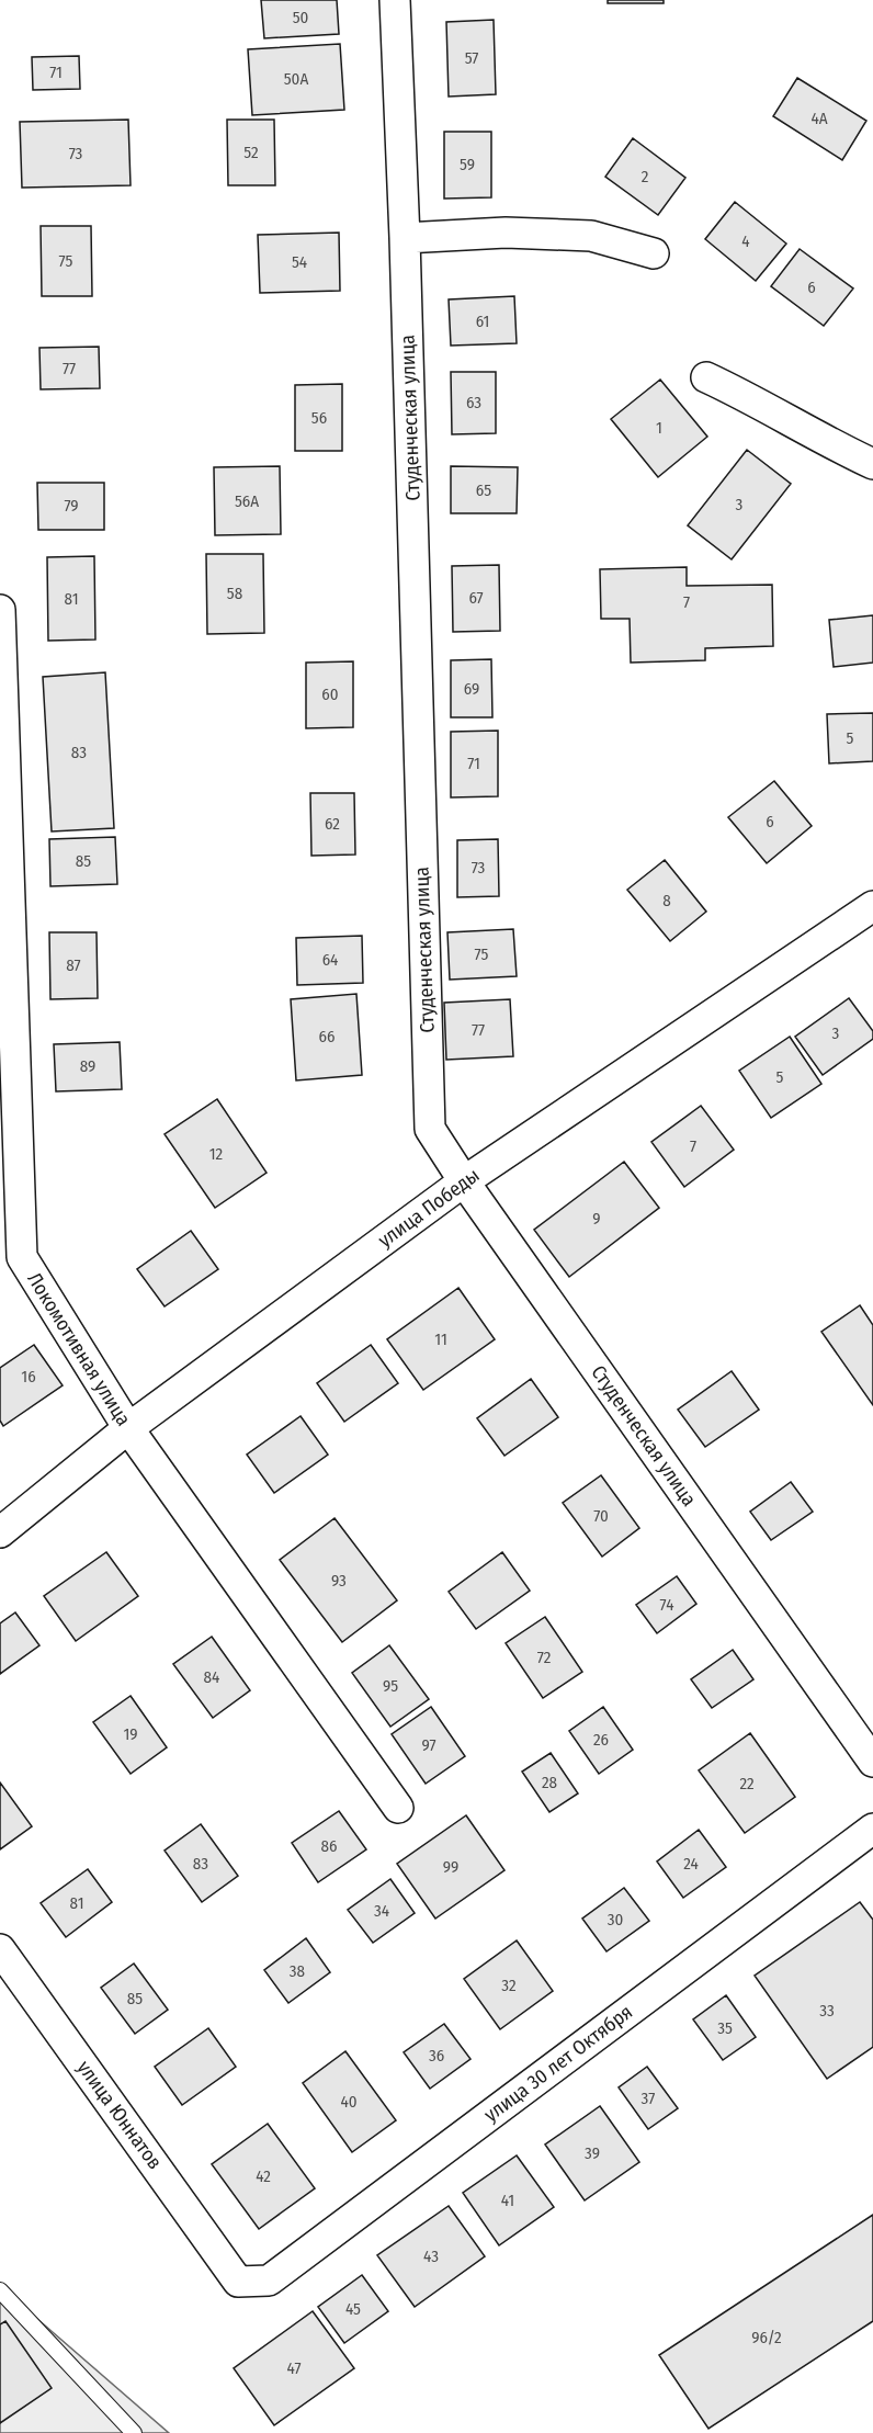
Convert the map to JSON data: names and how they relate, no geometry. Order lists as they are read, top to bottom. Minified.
{"streets":{"street":["Студенческая улица","улица Победы","Локомотивная улица","улица 30 лет Октября","улица Юннатов"]},"crossings":[["Студенческая улица","улица Победы"],["улица Победы","Локомотивная улица"],["улица 30 лет Октября","улица Юннатов"]],"house_numbers":["50","57","71","50А","4А","52","73","59","2","4","75","54","6","61","77","63","56","1","65","56А","3","79","58","67","81","7","69","60","5","83","71","6","62","85","73","8","75","64","87","77","3","66","89","5","7","12","9","11","16","70","93","74","72","84","95","19","26","97","28","22","86","83","24","99","81","34","30","38","32","85","33","35","36","37","40","39","42","41","43","45","96/2","47"]}
